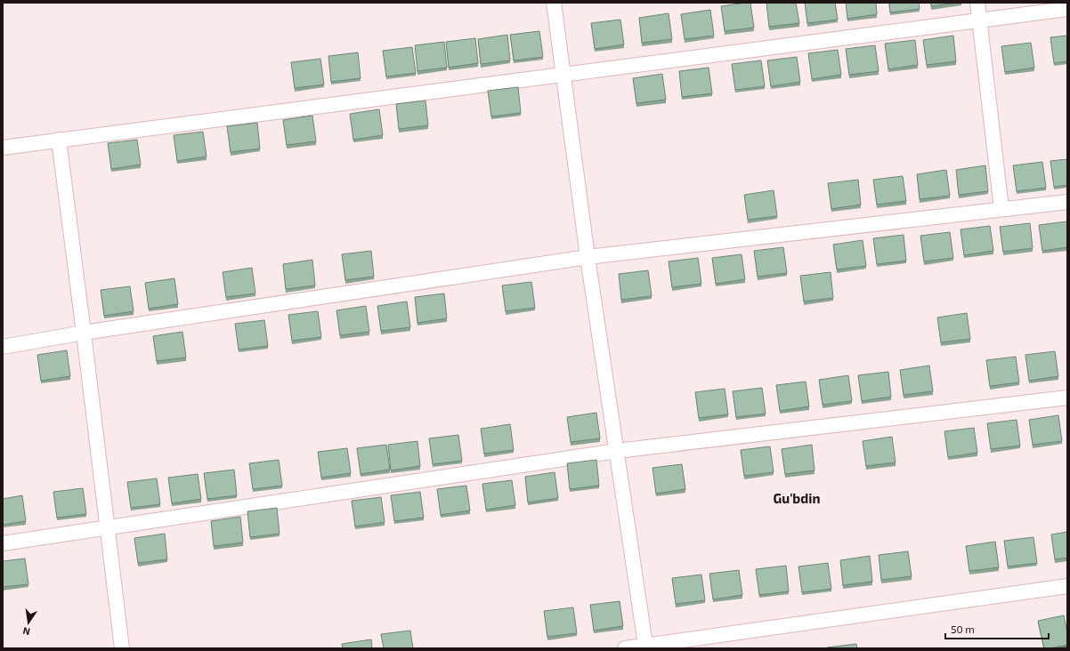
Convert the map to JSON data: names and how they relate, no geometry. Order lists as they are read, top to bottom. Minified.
{"districts":["Gu'bdin"],"scale_bar":"50 m","north":"bottom"}
